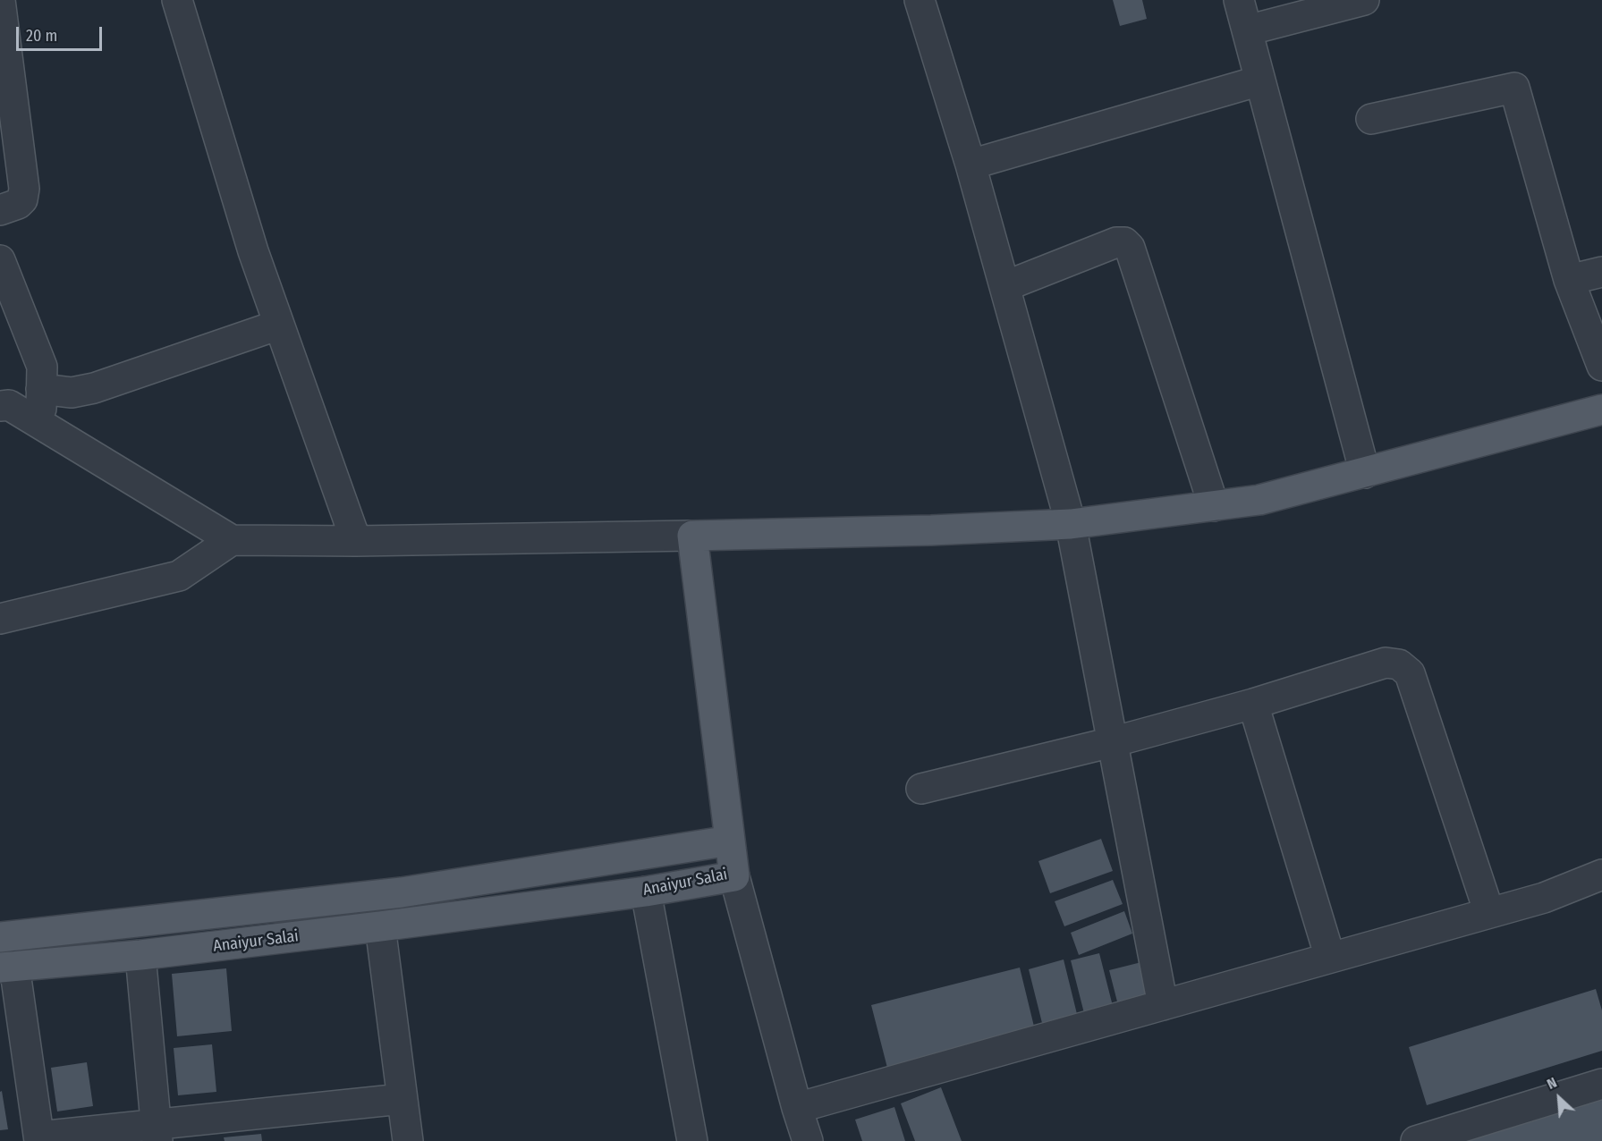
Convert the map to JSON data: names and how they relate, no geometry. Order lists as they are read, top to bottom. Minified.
{"streets":{"main road":["Anaiyur Salai"]},"scale_bar":"20 m","north":"top left"}
